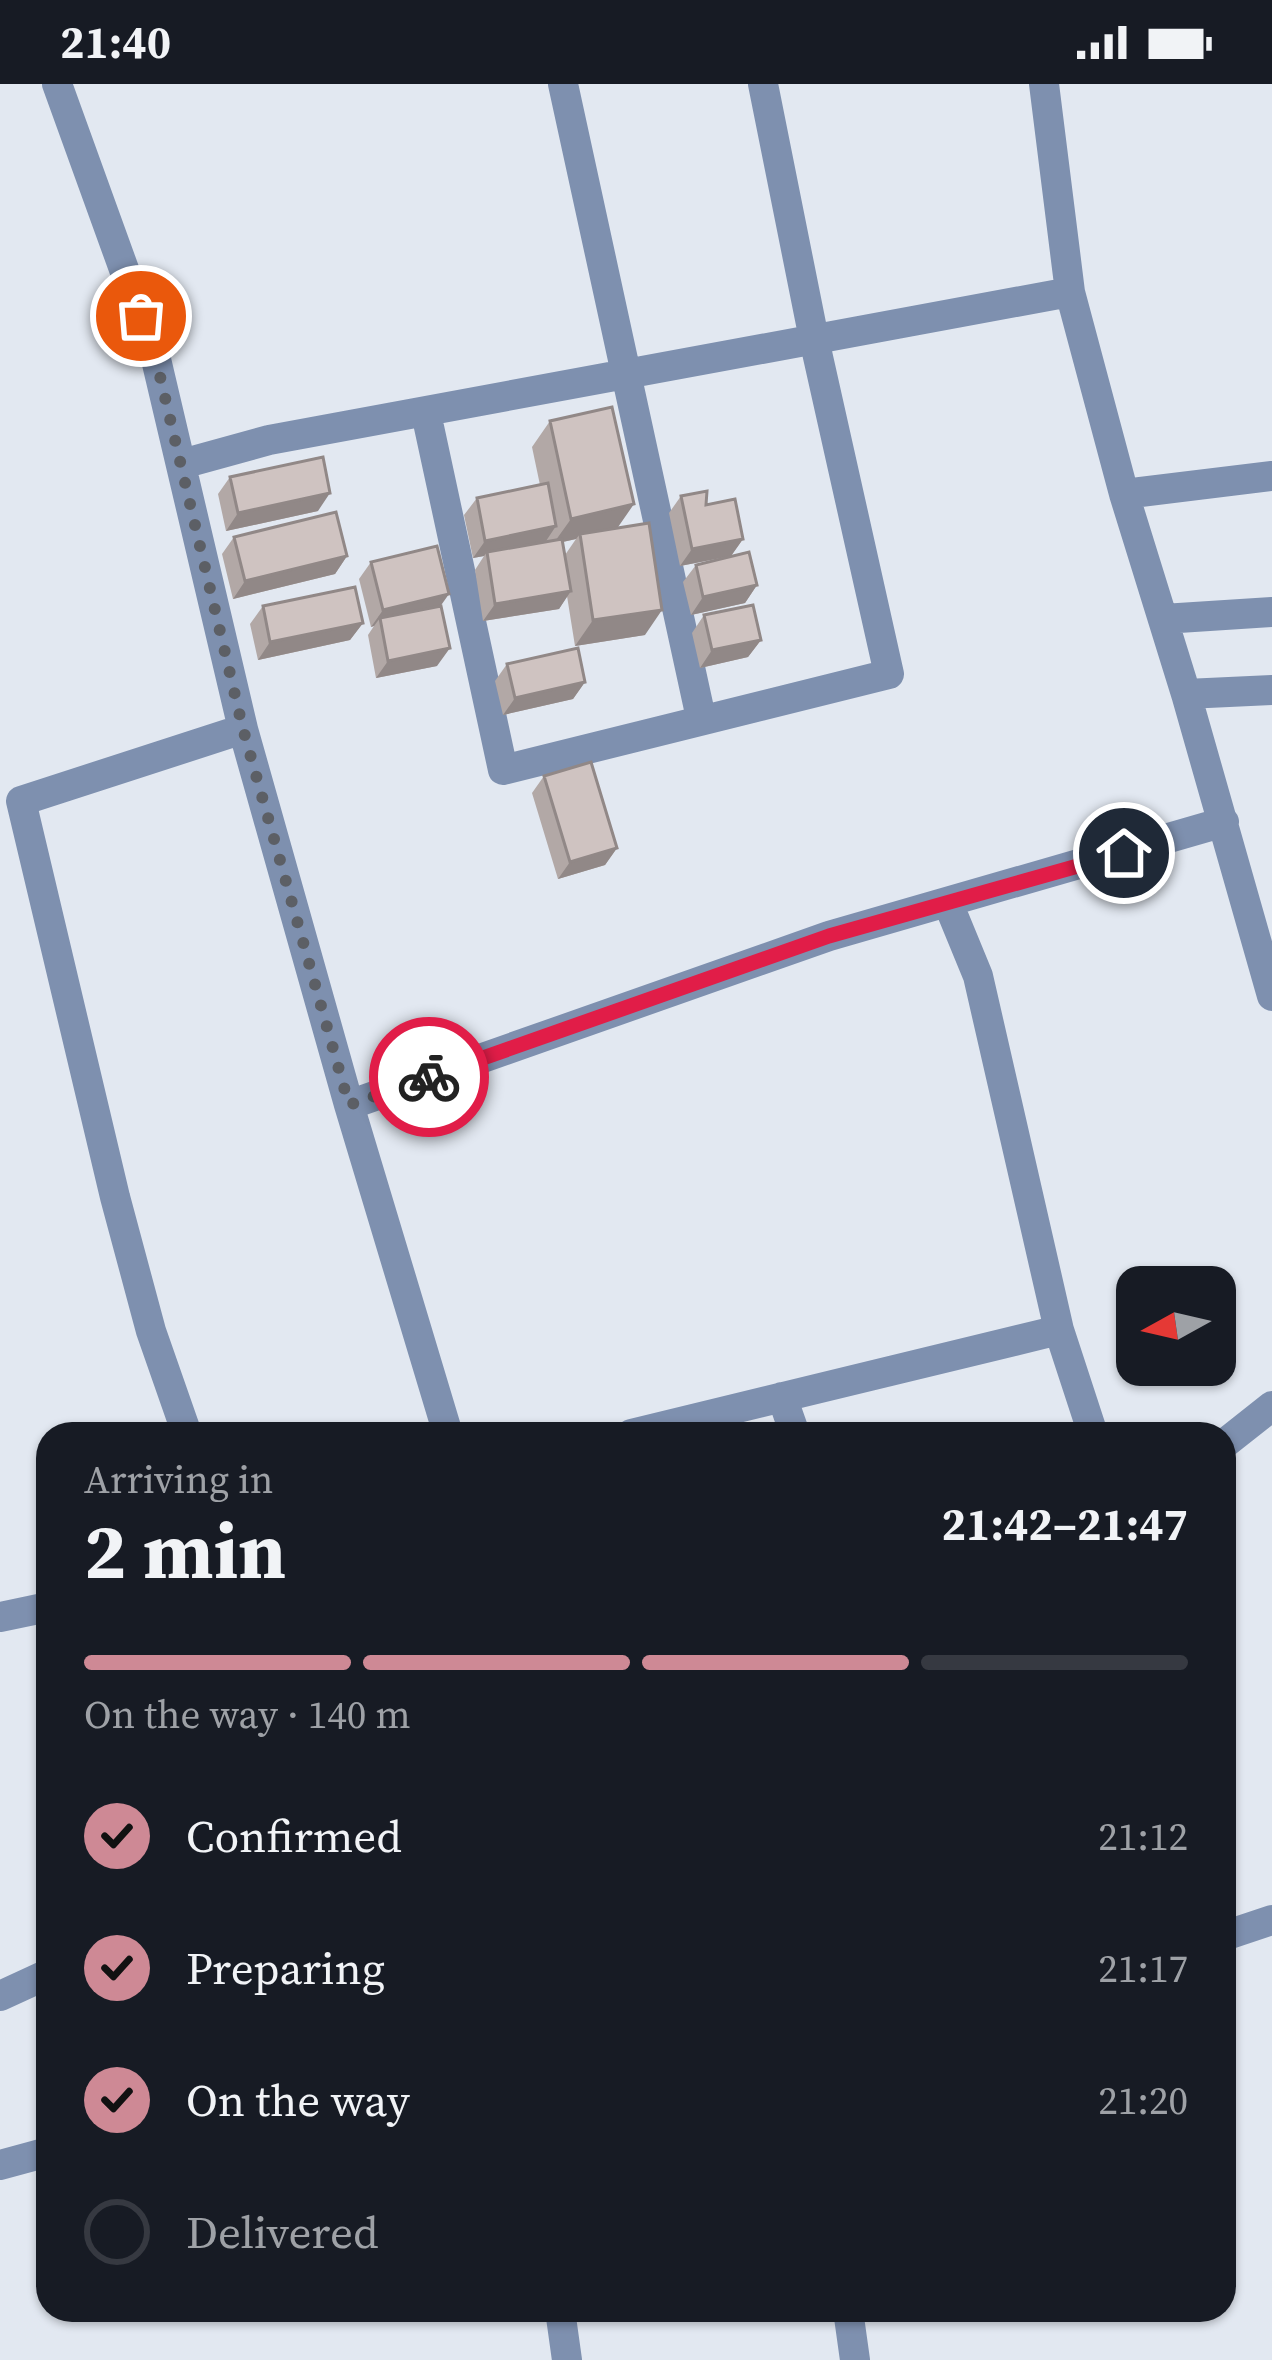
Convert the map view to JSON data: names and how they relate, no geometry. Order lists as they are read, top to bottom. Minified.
{"north":"left","page":{"status":"21:40","heading":["2 min","Arriving in","21:42–21:47"],"bar":"On the way · 140 m","list":[["Confirmed","21:12"],["Preparing","21:17"],["On the way","21:20"],"Delivered"]}}
